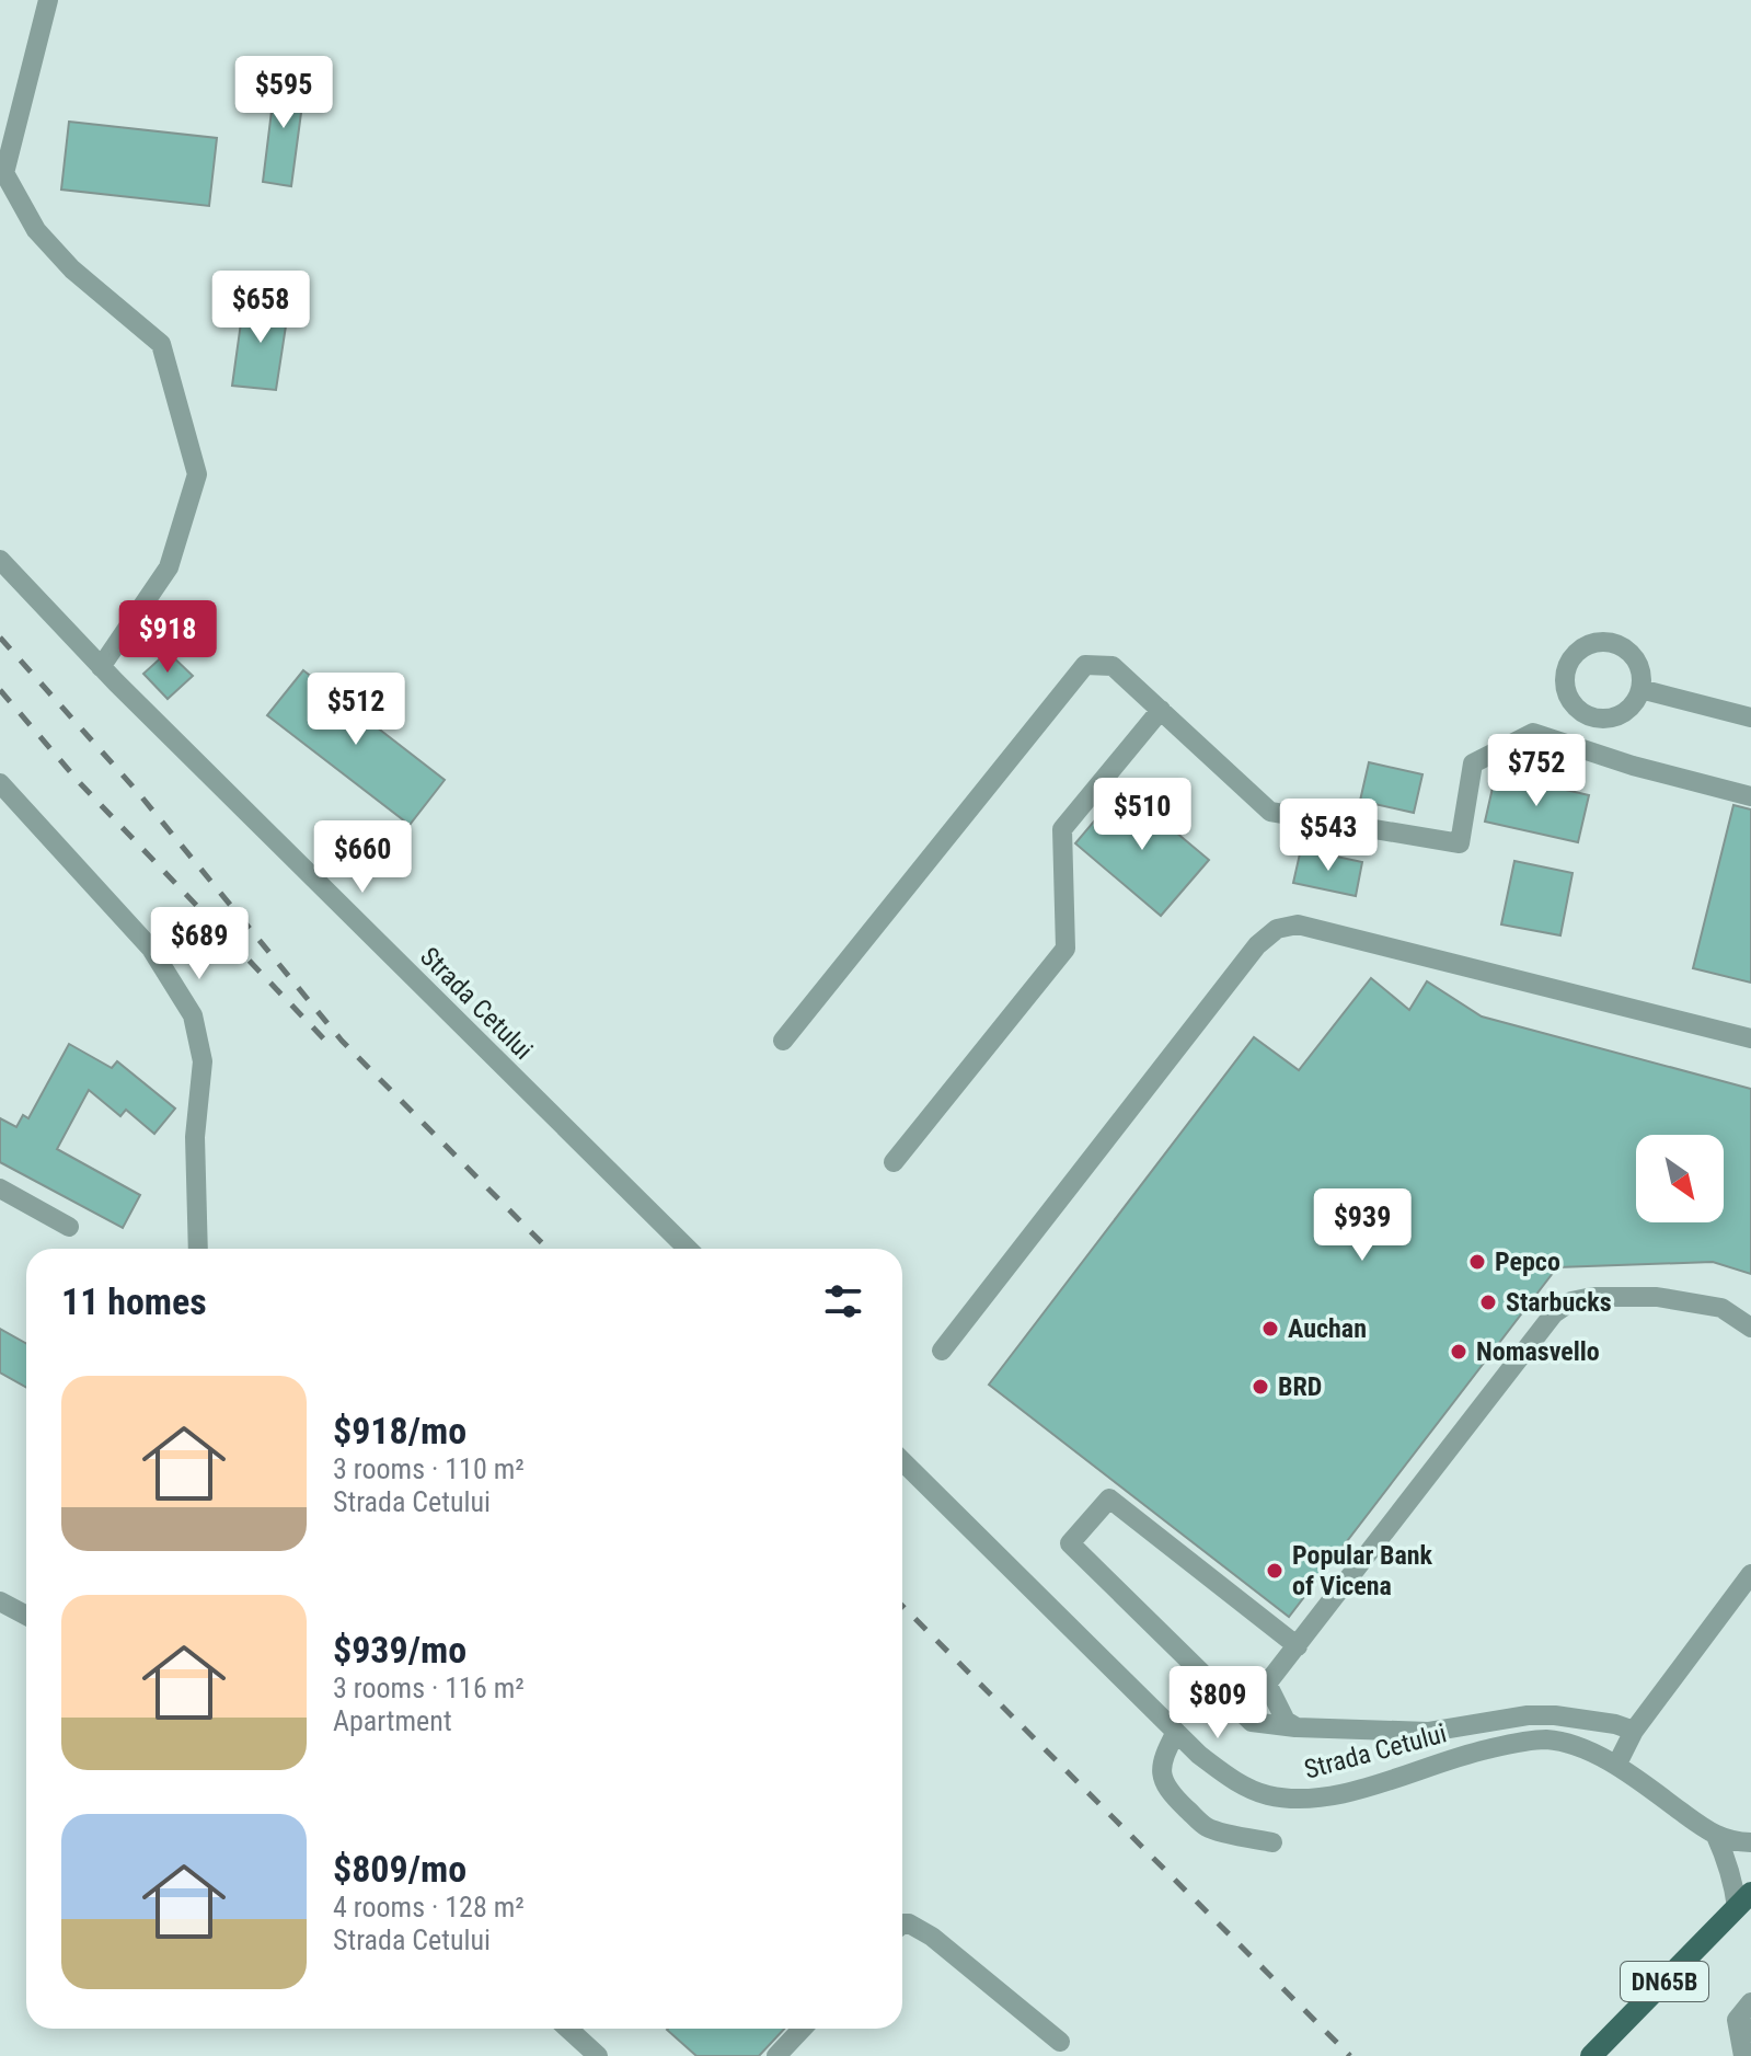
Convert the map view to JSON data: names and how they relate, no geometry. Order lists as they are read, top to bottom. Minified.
{"streets":{"main road":["DN65B"],"street":["Strada Cetului"]},"places":["Pepco","Starbucks","Auchan","Nomasvello","BRD","Popular Bank of Vicena"],"north":"bottom right","page":{"price":["$595","$658","$918","$512","$752","$510","$543","$660","$689","$939","$809"],"heading":"11 homes","list":[{"name":"$918/mo","note":"3 rooms · 110 m² · Strada Cetului"},{"name":"$939/mo","note":"3 rooms · 116 m² · Apartment"},{"name":"$809/mo","note":"4 rooms · 128 m² · Strada Cetului"}]}}
